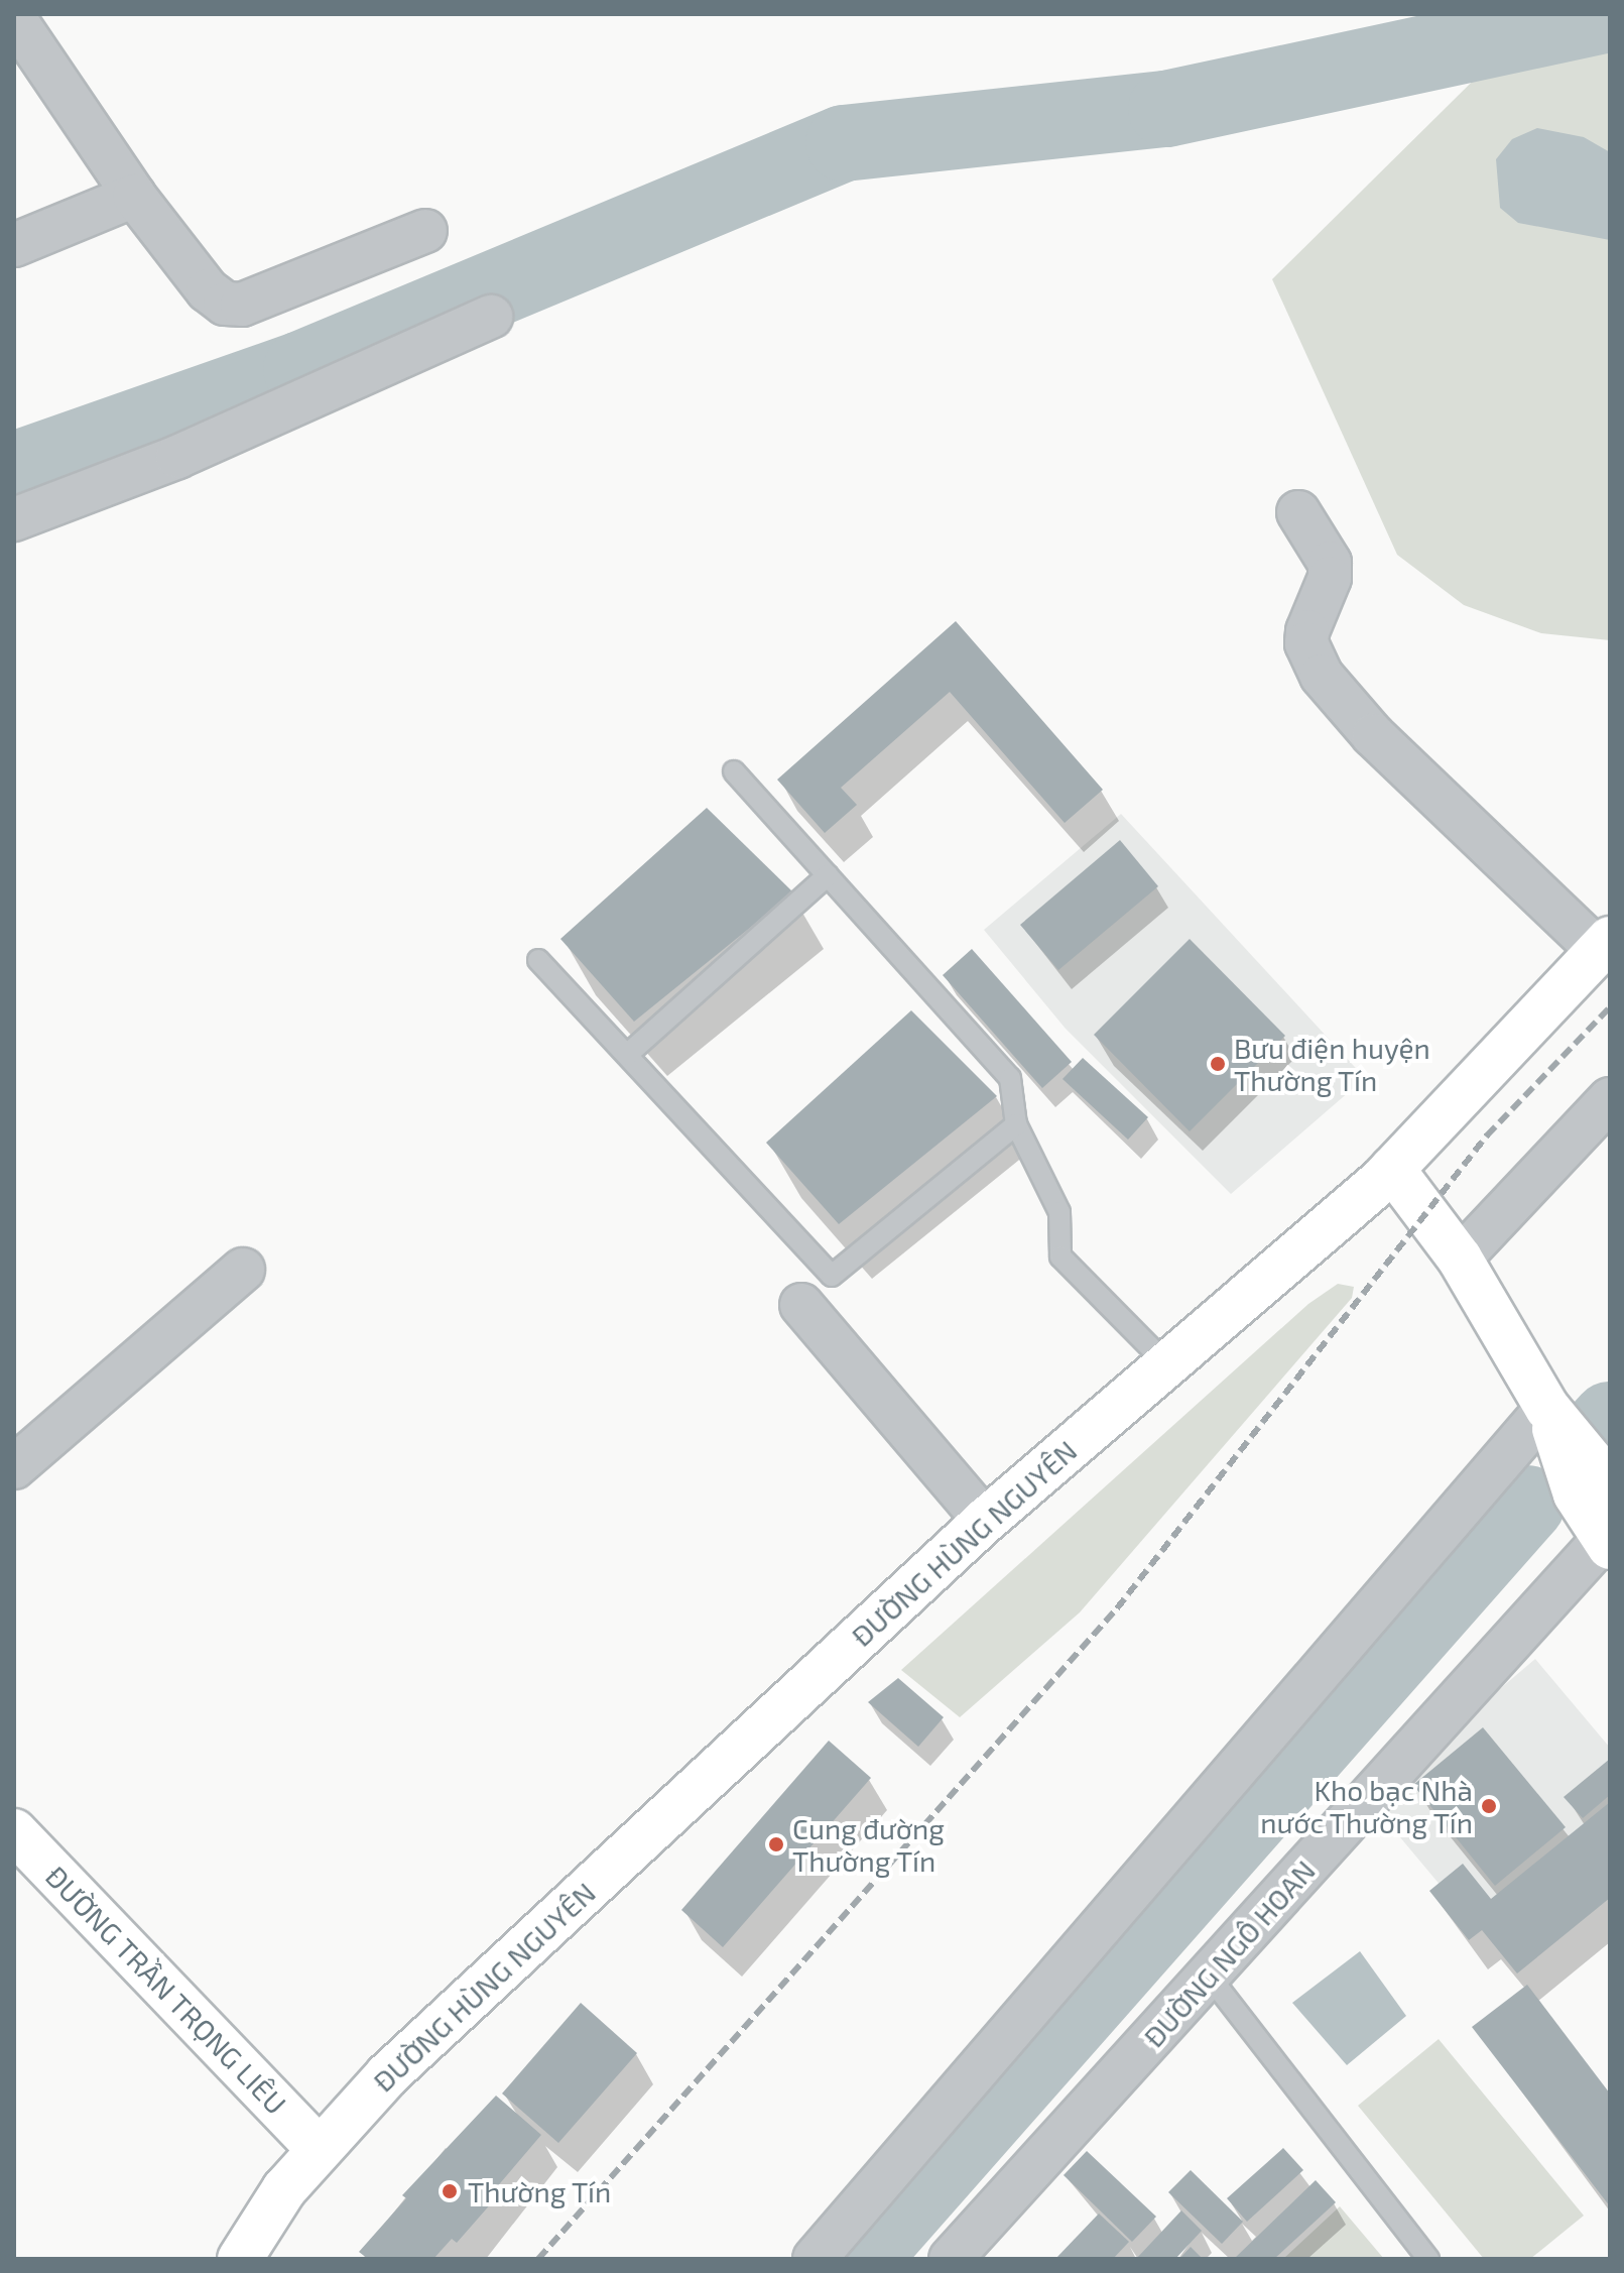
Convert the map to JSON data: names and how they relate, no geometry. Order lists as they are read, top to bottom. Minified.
{"streets":{"main road":["ĐƯỜNG HÙNG NGUYÊN","ĐƯỜNG TRẦN TRỌNG LIÊU"],"street":["ĐƯỜNG NGÔ HOAN"]},"crossings":[["ĐƯỜNG HÙNG NGUYÊN","ĐƯỜNG TRẦN TRỌNG LIÊU"]],"places":["Bưu điện huyện Thường Tín","Kho bạc Nhà nước Thường Tín","Cung đường Thường Tín","Thường Tín"]}
